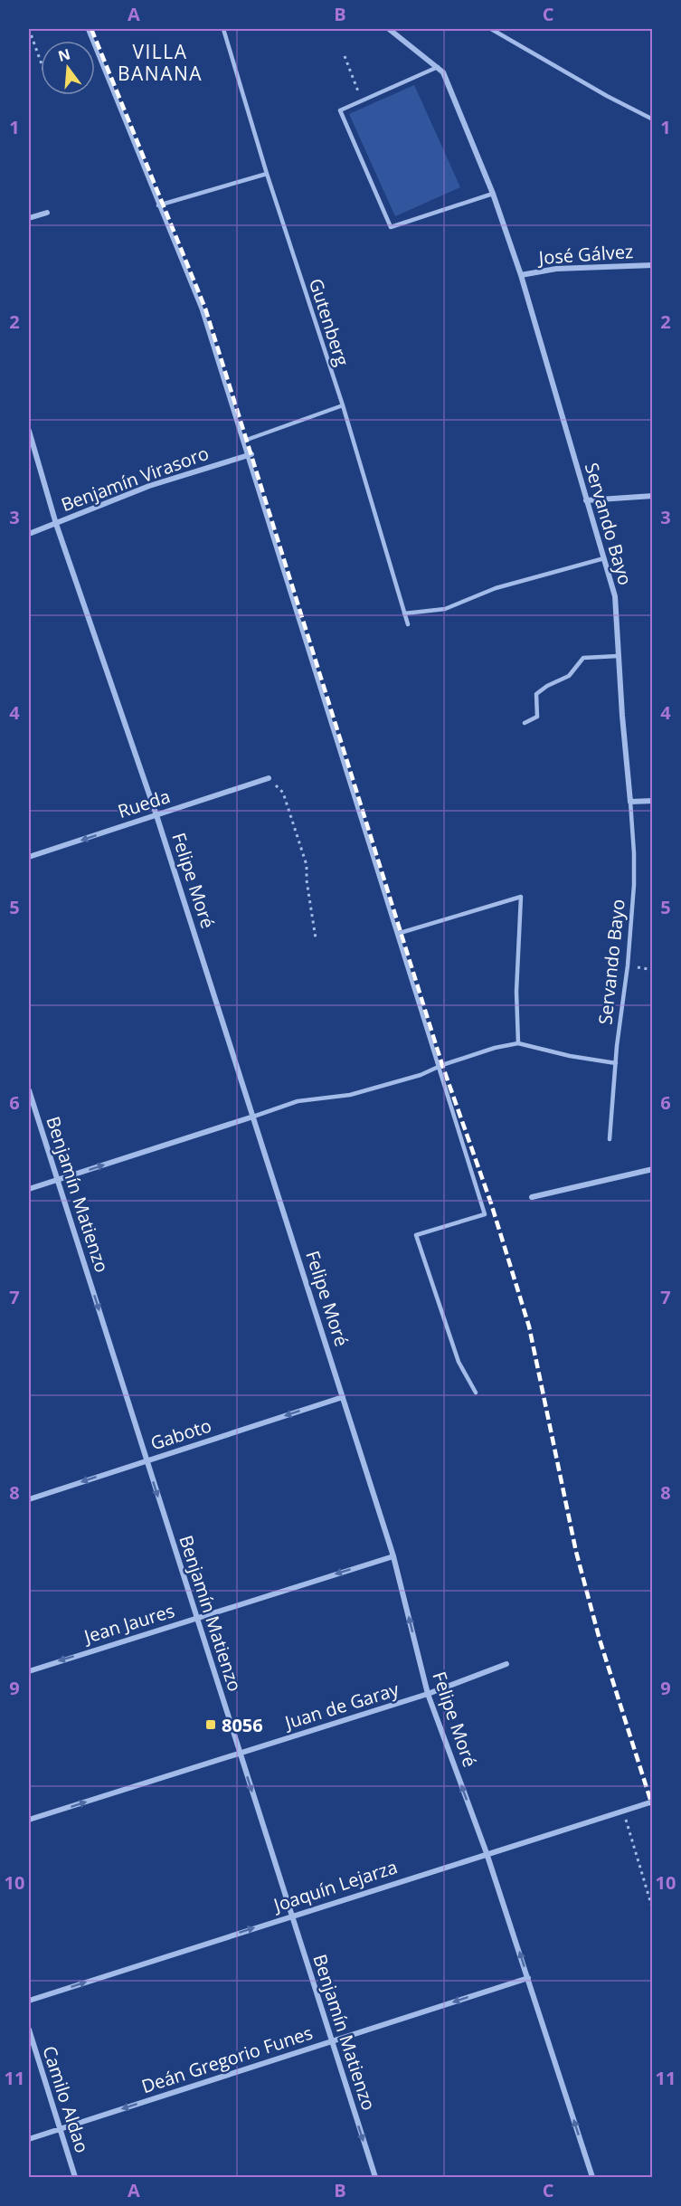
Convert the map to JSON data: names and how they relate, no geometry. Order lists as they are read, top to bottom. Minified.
{"streets":{"street":["José Gálvez","Benjamín Virasoro","Servando Bayo","Rueda","Felipe Moré","Benjamín Matienzo","Gaboto","Jean Jaures","Juan de Garay","Joaquín Lejarza","Deán Gregorio Funes","Camilo Aldao"],"lane":["Gutenberg"]},"crossings":[["José Gálvez","Servando Bayo"],["Benjamín Virasoro","Felipe Moré"],["Rueda","Felipe Moré"],["Felipe Moré","Gaboto"],["Felipe Moré","Jean Jaures"],["Felipe Moré","Juan de Garay"],["Felipe Moré","Joaquín Lejarza"],["Felipe Moré","Deán Gregorio Funes"],["Benjamín Matienzo","Gaboto"],["Benjamín Matienzo","Jean Jaures"],["Benjamín Matienzo","Juan de Garay"],["Benjamín Matienzo","Joaquín Lejarza"],["Benjamín Matienzo","Deán Gregorio Funes"],["Deán Gregorio Funes","Camilo Aldao"]],"one_way":["Rueda","Felipe Moré","Benjamín Matienzo","Gaboto","Jean Jaures","Juan de Garay","Joaquín Lejarza","Deán Gregorio Funes"],"districts":["VILLA BANANA"],"places":{"transit":["8056"]},"north":"top","grid":{"columns":["A","B","C"],"rows":["1","2","3","4","5","6","7","8","9","10","11"]}}
